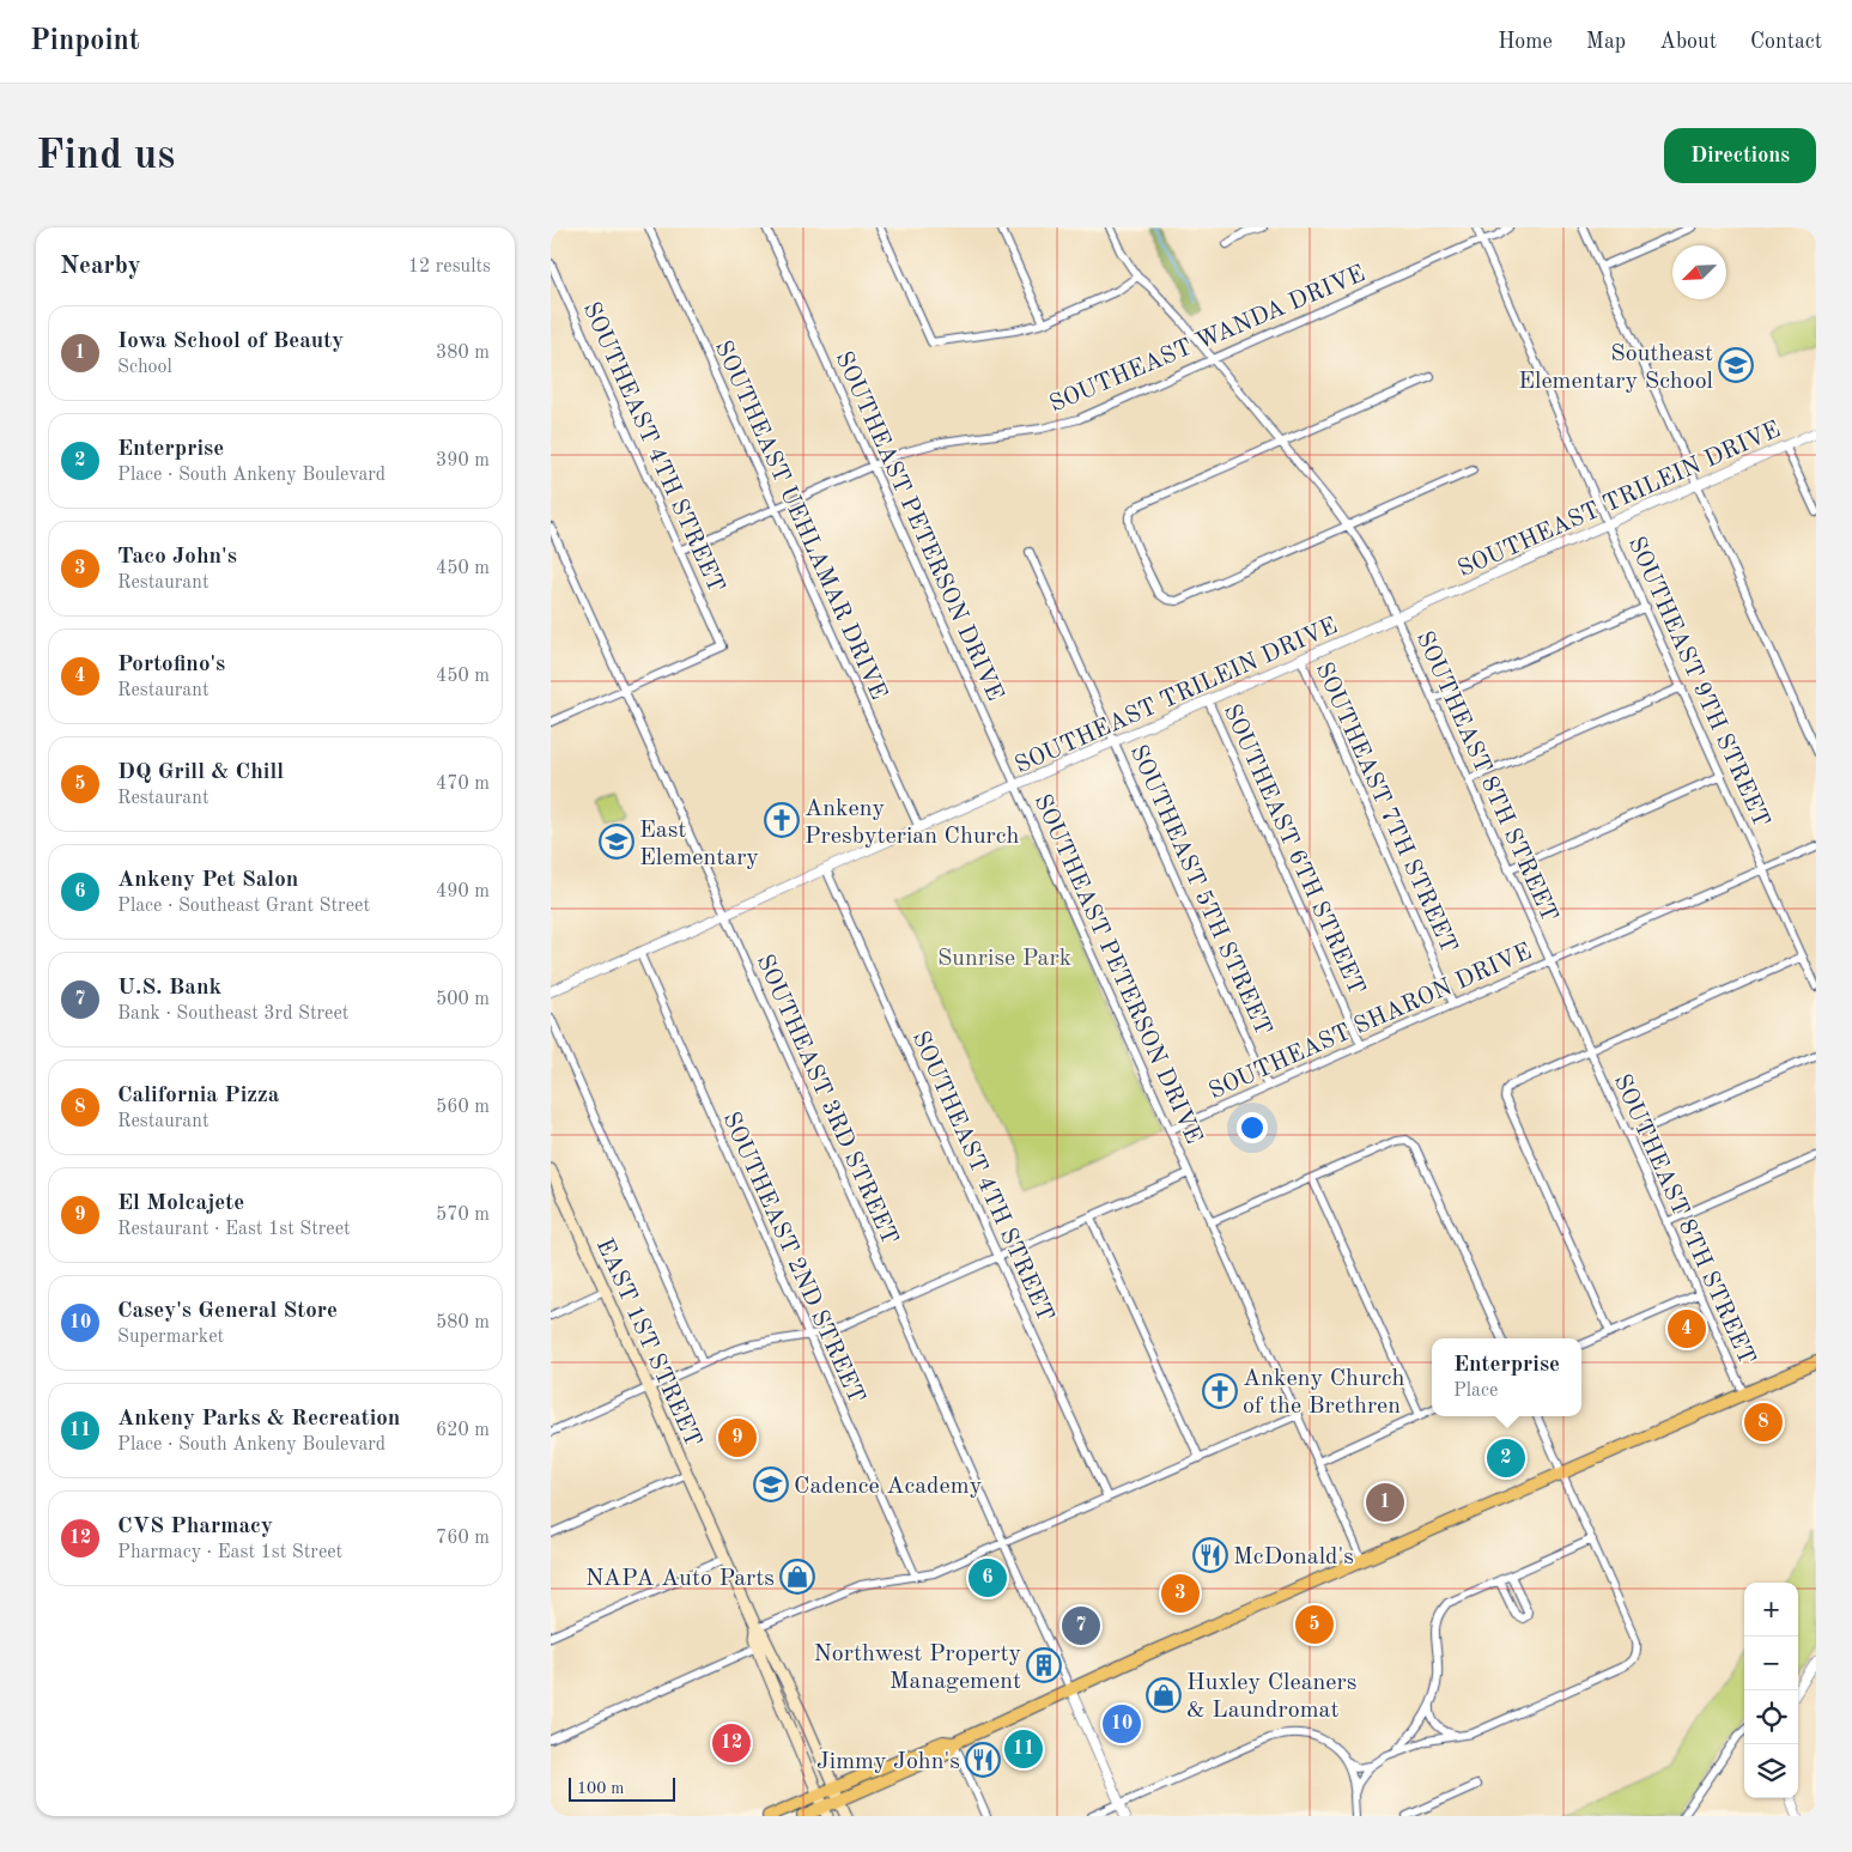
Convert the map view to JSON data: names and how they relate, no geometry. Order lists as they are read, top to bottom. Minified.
{"streets":{"main road":["EAST 1ST STREET"],"street":["SOUTHEAST WANDA DRIVE","SOUTHEAST 4TH STREET","SOUTHEAST TRILEIN DRIVE","SOUTHEAST UEHLAMAR DRIVE","SOUTHEAST PETERSON DRIVE","SOUTHEAST 9TH STREET","SOUTHEAST 8TH STREET","SOUTHEAST 7TH STREET","SOUTHEAST 6TH STREET","SOUTHEAST 5TH STREET","SOUTHEAST SHARON DRIVE","SOUTHEAST 3RD STREET","SOUTHEAST 2ND STREET"]},"crossings":[["SOUTHEAST WANDA DRIVE","SOUTHEAST 4TH STREET"],["SOUTHEAST WANDA DRIVE","SOUTHEAST UEHLAMAR DRIVE"],["SOUTHEAST WANDA DRIVE","SOUTHEAST PETERSON DRIVE"],["SOUTHEAST WANDA DRIVE","SOUTHEAST 9TH STREET"],["SOUTHEAST WANDA DRIVE","SOUTHEAST 8TH STREET"],["SOUTHEAST 4TH STREET","SOUTHEAST TRILEIN DRIVE"],["SOUTHEAST 4TH STREET","SOUTHEAST 3RD STREET"],["SOUTHEAST TRILEIN DRIVE","SOUTHEAST UEHLAMAR DRIVE"],["SOUTHEAST TRILEIN DRIVE","SOUTHEAST PETERSON DRIVE"],["SOUTHEAST TRILEIN DRIVE","SOUTHEAST 9TH STREET"],["SOUTHEAST TRILEIN DRIVE","SOUTHEAST 8TH STREET"],["SOUTHEAST TRILEIN DRIVE","SOUTHEAST 7TH STREET"],["SOUTHEAST TRILEIN DRIVE","SOUTHEAST 6TH STREET"],["SOUTHEAST TRILEIN DRIVE","SOUTHEAST 5TH STREET"],["SOUTHEAST TRILEIN DRIVE","SOUTHEAST 3RD STREET"],["SOUTHEAST TRILEIN DRIVE","SOUTHEAST 2ND STREET"],["SOUTHEAST PETERSON DRIVE","SOUTHEAST SHARON DRIVE"],["SOUTHEAST 9TH STREET","SOUTHEAST SHARON DRIVE"],["SOUTHEAST 8TH STREET","SOUTHEAST SHARON DRIVE"],["SOUTHEAST 7TH STREET","SOUTHEAST SHARON DRIVE"],["SOUTHEAST 6TH STREET","SOUTHEAST SHARON DRIVE"],["SOUTHEAST 5TH STREET","SOUTHEAST SHARON DRIVE"]],"parks":["Sunrise Park"],"places":{"school or university":["Southeast Elementary School","East Elementary","Cadence Academy"],"church":["Ankeny Presbyterian Church","Ankeny Church of the Brethren"],"restaurant":["McDonald's","Jimmy John's"],"shop":["NAPA Auto Parts","Huxley Cleaners & Laundromat"],"building":["Northwest Property Management"]},"scale_bar":"100 m","north":"bottom left","page":{"header":"Pinpoint","nav":["Home","Map","About","Contact"],"buttons":"Directions","title":"Find us","heading":["Nearby","12 results"],"list":[{"mark":"1","name":"Iowa School of Beauty","note":"School","value":"380 m"},{"mark":"2","name":"Enterprise","note":"Place · South Ankeny Boulevard","value":"390 m"},{"mark":"3","name":"Taco John's","note":"Restaurant","value":"450 m"},{"mark":"4","name":"Portofino's","note":"Restaurant","value":"450 m"},{"mark":"5","name":"DQ Grill & Chill","note":"Restaurant","value":"470 m"},{"mark":"6","name":"Ankeny Pet Salon","note":"Place · Southeast Grant Street","value":"490 m"},{"mark":"7","name":"U.S. Bank","note":"Bank · Southeast 3rd Street","value":"500 m"},{"mark":"8","name":"California Pizza","note":"Restaurant","value":"560 m"},{"mark":"9","name":"El Molcajete","note":"Restaurant · East 1st Street","value":"570 m"},{"mark":"10","name":"Casey's General Store","note":"Supermarket","value":"580 m"},{"mark":"11","name":"Ankeny Parks & Recreation","note":"Place · South Ankeny Boulevard","value":"620 m"},{"mark":"12","name":"CVS Pharmacy","note":"Pharmacy · East 1st Street","value":"760 m"}],"pins":["4","8","9","2","1","6","3","5","7","10","12","11"],"popup":["Enterprise","Place"],"map_buttons":["+","−"],"scale":"100 m"}}
